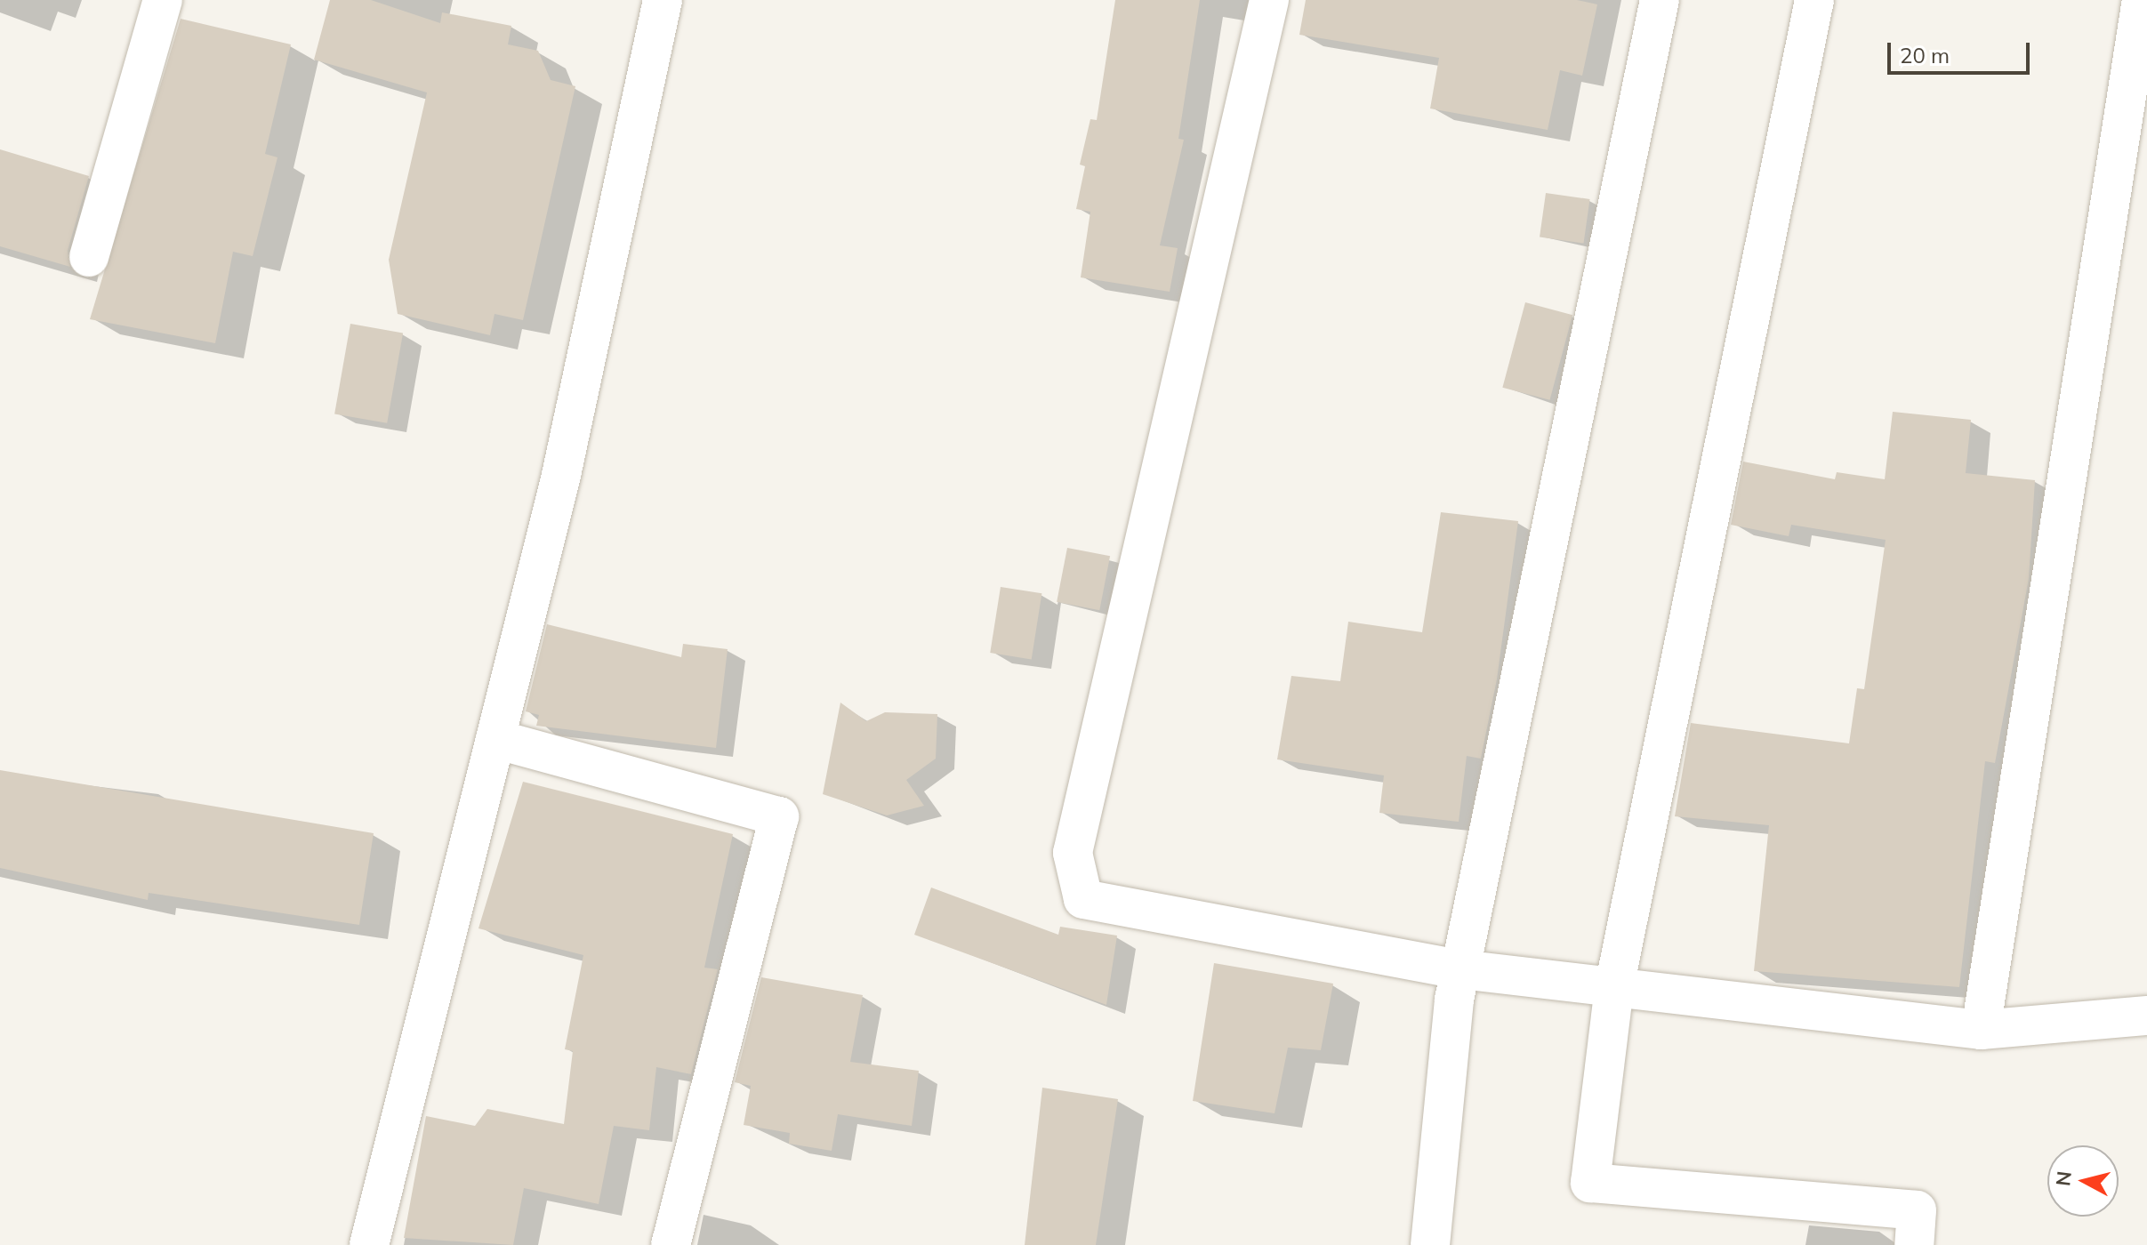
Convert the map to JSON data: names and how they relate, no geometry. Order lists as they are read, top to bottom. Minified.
{"scale_bar":"20 m","north":"left"}
